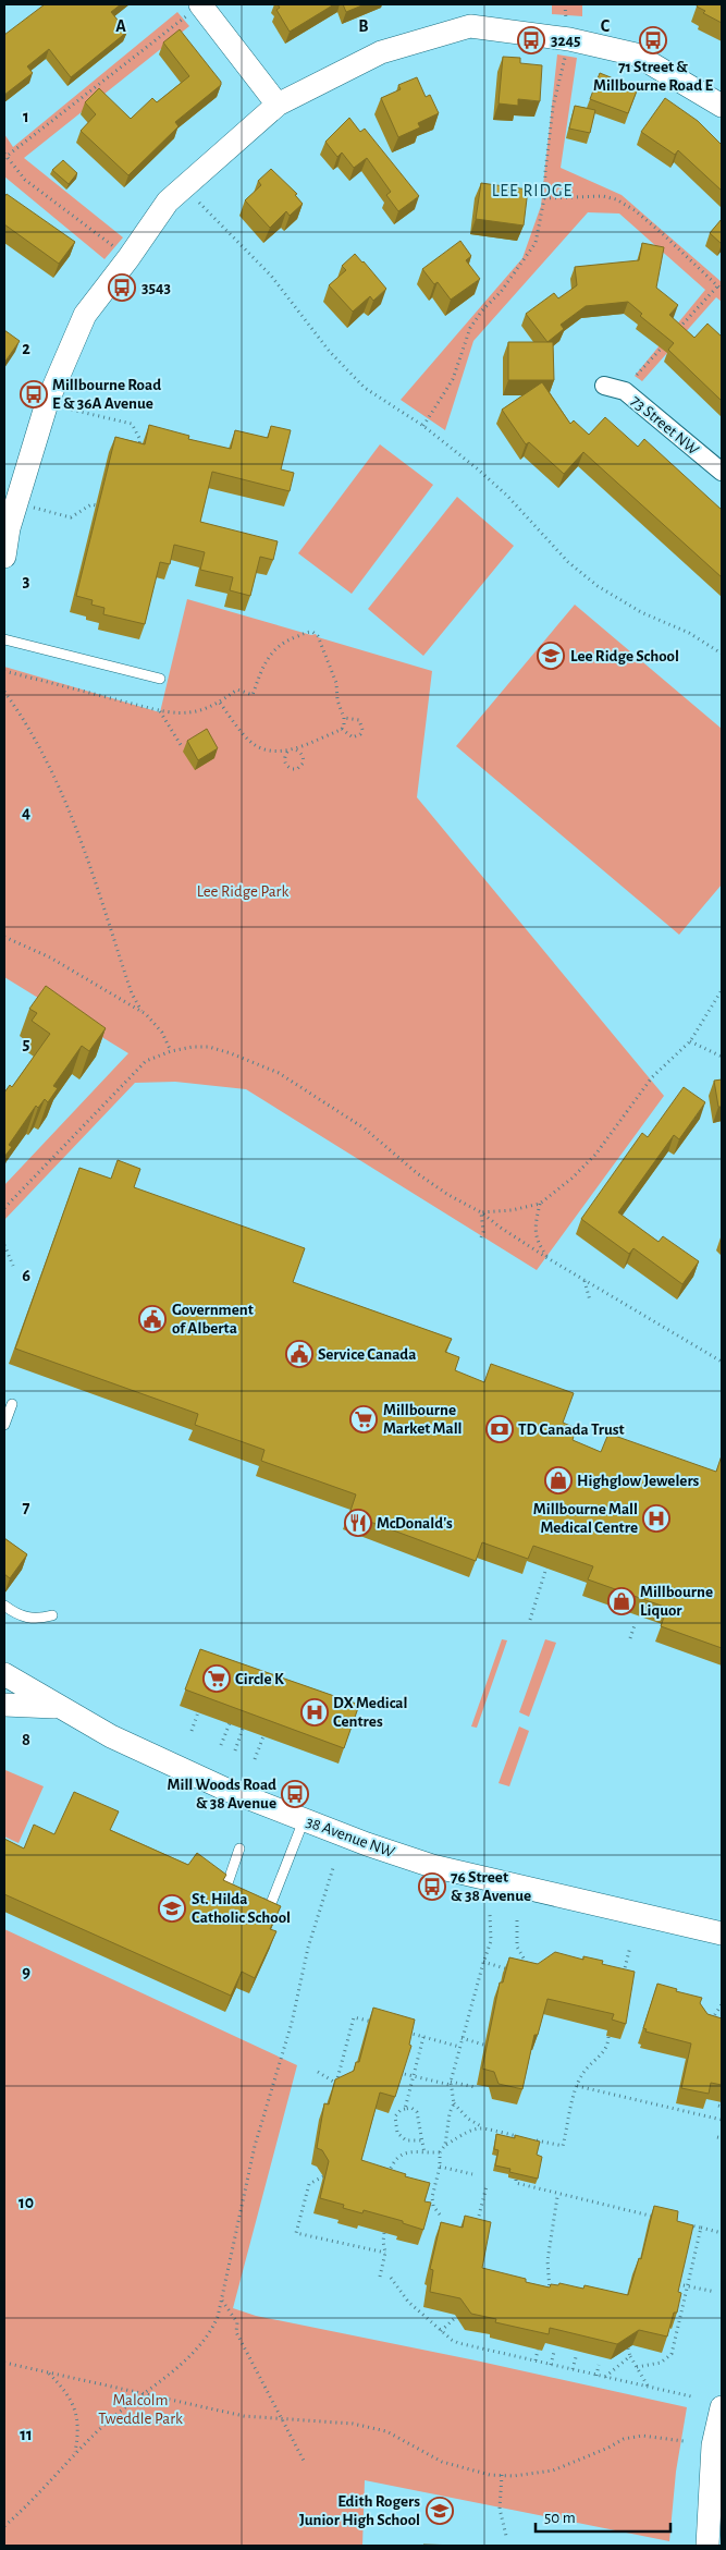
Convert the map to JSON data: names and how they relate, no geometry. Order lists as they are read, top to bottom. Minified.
{"streets":{"street":["73 Street NW","38 Avenue NW"]},"districts":["LEE RIDGE"],"parks":["Lee Ridge Park","Malcolm Tweddle Park"],"places":{"bus stop":["3245","71 Street & Millbourne Road E","3543","Millbourne Road E & 36A Avenue","Mill Woods Road & 38 Avenue","76 Street & 38 Avenue"],"school or university":["Lee Ridge School","St. Hilda Catholic School","Edith Rogers Junior High School"],"public building":["Government of Alberta","Service Canada"],"supermarket":["Millbourne Market Mall","Circle K"],"bank":["TD Canada Trust"],"shop":["Highglow Jewelers","Millbourne Liquor"],"hospital":["Millbourne Mall Medical Centre","DX Medical Centres"],"restaurant":["McDonald's"]},"scale_bar":"50 m","grid":{"columns":["A","B","C"],"rows":["1","2","3","4","5","6","7","8","9","10","11"]}}
